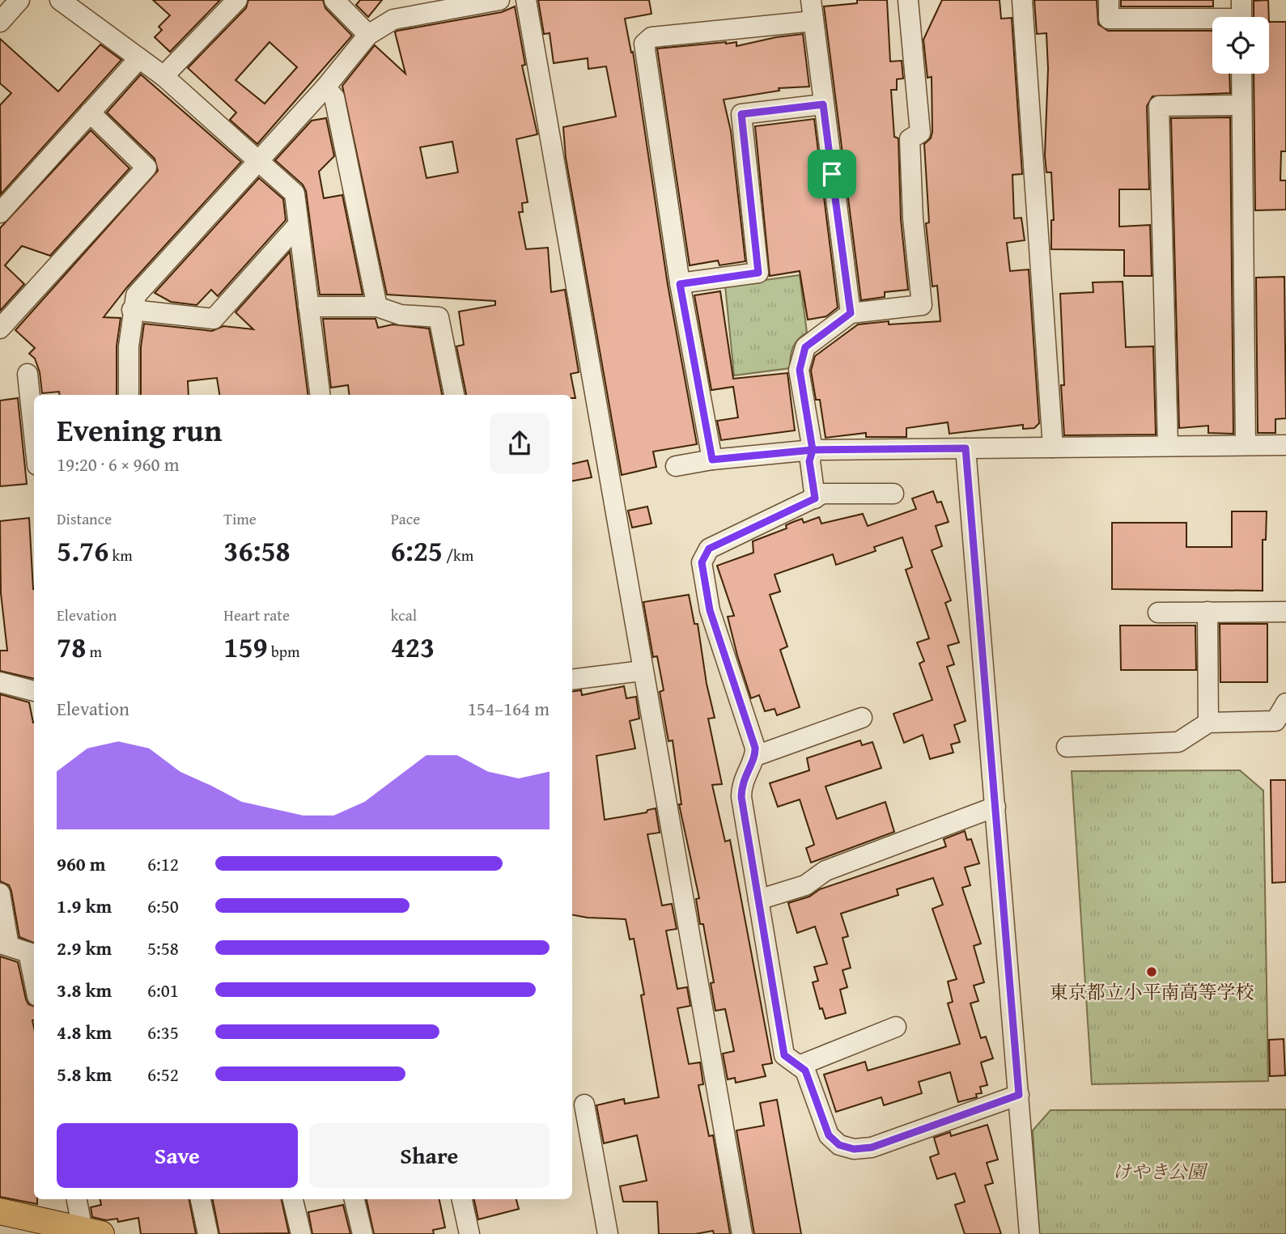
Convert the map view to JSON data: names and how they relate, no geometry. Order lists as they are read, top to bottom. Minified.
{"parks":["けやき公園"],"places":["東京都立小平南高等学校"],"page":{"heading":["Evening run","19:20 · 6 × 960 m"],"stats":[["Distance","5.76 km"],["Time","36:58"],["Pace","6:25 /km"],["Elevation","78 m"],["Heart rate","159 bpm"],["kcal","423"]],"chart":["Elevation","154–164 m"],"list":[{"name":"960 m","note":"6:12"},{"name":"1.9 km","note":"6:50"},{"name":"2.9 km","note":"5:58"},{"name":"3.8 km","note":"6:01"},{"name":"4.8 km","note":"6:35"},{"name":"5.8 km","note":"6:52"}],"buttons":["Save","Share"]}}
